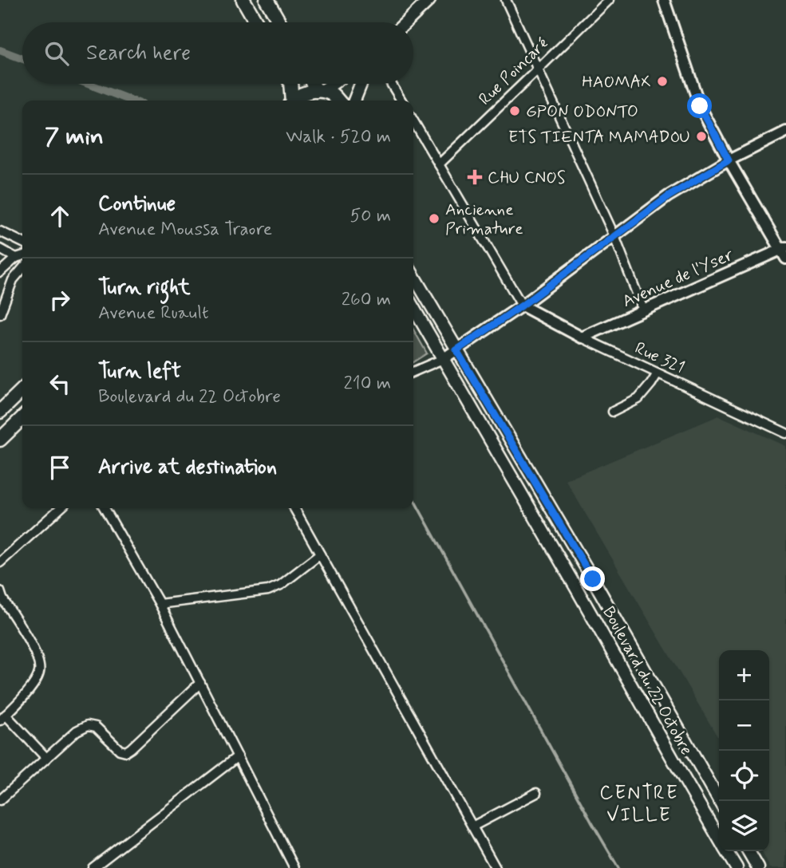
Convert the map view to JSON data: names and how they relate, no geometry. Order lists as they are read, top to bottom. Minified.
{"streets":{"main road":["Boulevard du 22 Octobre"],"street":["Rue Poincaré","Avenue de l'Yser","Rue 321"]},"crossings":[["Avenue de l'Yser","Rue 321"]],"districts":["CENTRE VILLE"],"places":{"other":["HAOMAX","GPON ODONTO","ETS TIENTA MAMADOU","Ancienne Primature"],"health":["CHU CNOS"]},"page":{"search":"Search here","heading":["7 min","Walk · 520 m"],"list":[["Continue","Avenue Moussa Traore","50 m"],["Turn right","Avenue Ruault","260 m"],["Turn left","Boulevard du 22 Octobre","210 m"],"Arrive at destination"],"map_buttons":["+","−"]}}
